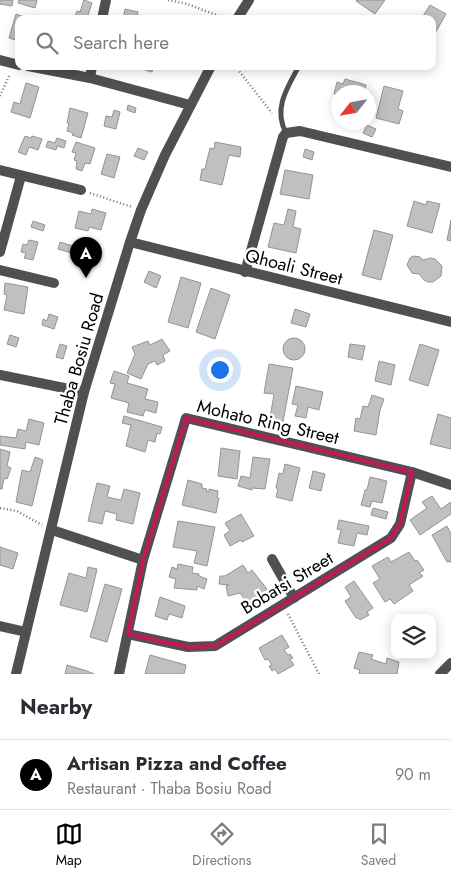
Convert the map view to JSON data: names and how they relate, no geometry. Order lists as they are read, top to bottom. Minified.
{"streets":{"street":["Qhoali Street","Thaba Bosiu Road","Mohato Ring Street","Bobatsi Street"]},"crossings":[["Qhoali Street","Thaba Bosiu Road"],["Mohato Ring Street","Bobatsi Street"]],"north":"bottom left","page":{"search":"Search here","pins":"A","heading":"Nearby","list":[{"mark":"A","name":"Artisan Pizza and Coffee","note":"Restaurant · Thaba Bosiu Road","value":"90 m"}],"nav":["Map","Directions","Saved"]}}
